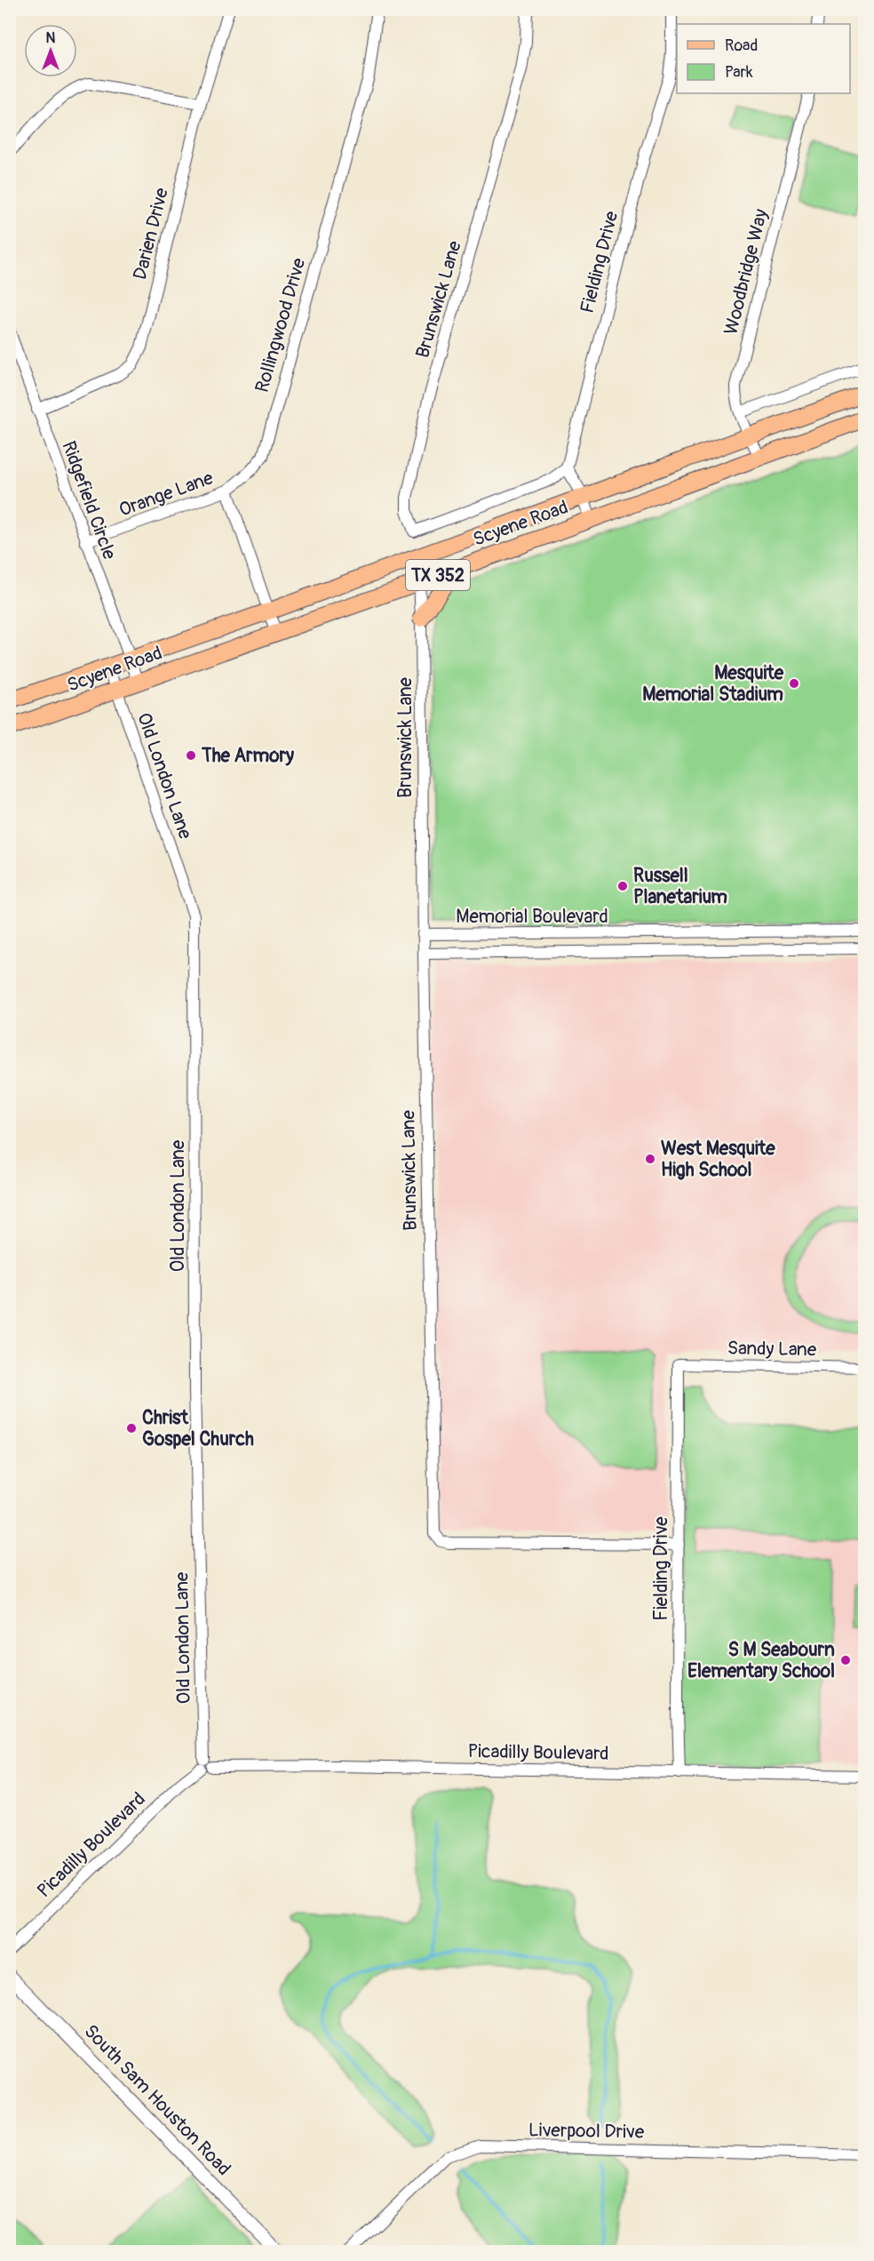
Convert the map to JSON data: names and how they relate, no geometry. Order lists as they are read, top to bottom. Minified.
{"streets":{"main road":["Scyene Road","TX 352"],"street":["Darien Drive","Fielding Drive","Woodbridge Way","Brunswick Lane","Rollingwood Drive","Orange Lane","Ridgefield Circle","Old London Lane","Memorial Boulevard","Sandy Lane","Picadilly Boulevard","South Sam Houston Road","Liverpool Drive"]},"crossings":[["Darien Drive","Ridgefield Circle"],["Fielding Drive","Brunswick Lane"],["Fielding Drive","Sandy Lane"],["Fielding Drive","Picadilly Boulevard"],["Woodbridge Way","Scyene Road"],["Brunswick Lane","Scyene Road"],["Brunswick Lane","Memorial Boulevard"],["Rollingwood Drive","Orange Lane"],["Orange Lane","Ridgefield Circle"],["Ridgefield Circle","Scyene Road"],["Scyene Road","Old London Lane"],["Old London Lane","Picadilly Boulevard"]],"places":["Mesquite Memorial Stadium","The Armory","Russell Planetarium","West Mesquite High School","Christ Gospel Church","S M Seabourn Elementary School"],"legend":["Road","Park"],"north":"top"}
